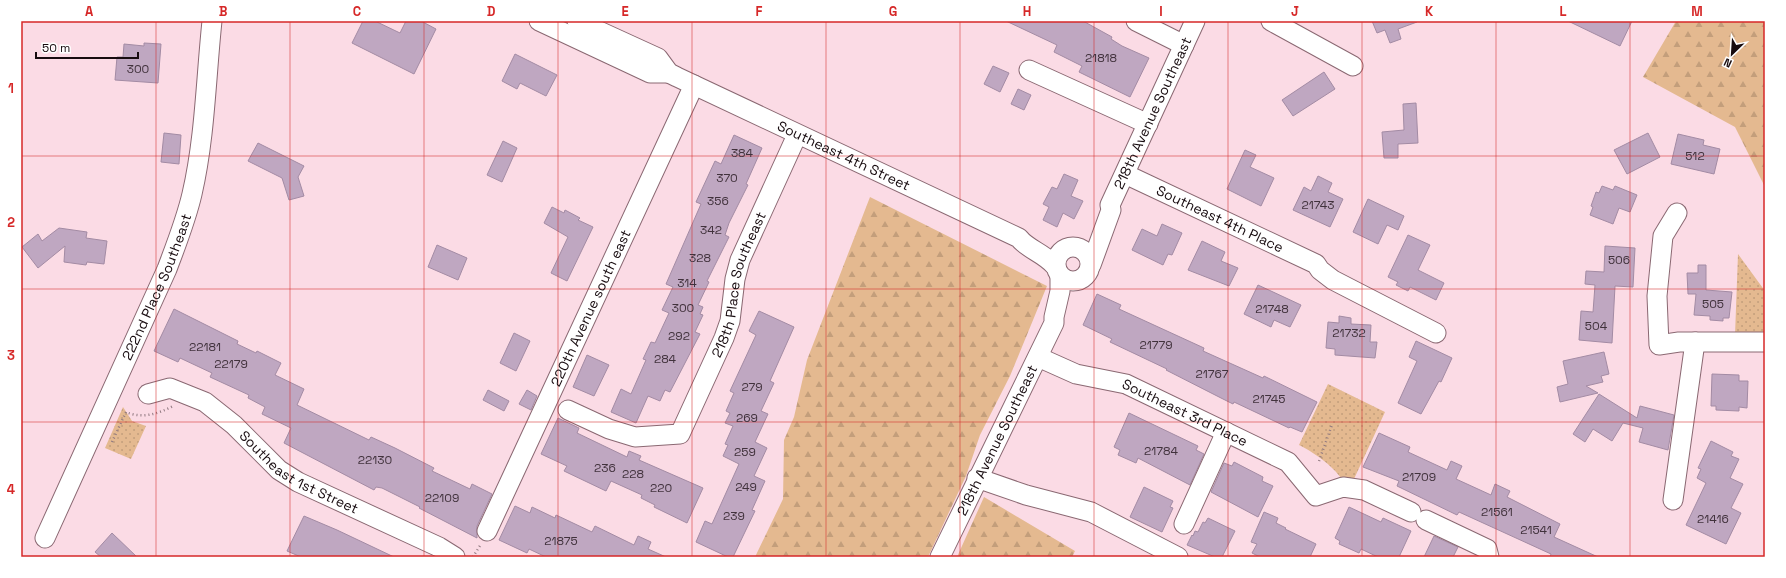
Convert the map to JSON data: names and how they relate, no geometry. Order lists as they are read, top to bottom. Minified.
{"streets":{"street":["218th Avenue Southeast","Southeast 4th Street","Southeast 4th Place","218th Place Southeast","222nd Place Southeast","220th Avenue south east","Southeast 3rd Place","Southeast 1st Street"]},"crossings":[["218th Avenue Southeast","Southeast 4th Street"],["218th Avenue Southeast","Southeast 4th Place"],["218th Avenue Southeast","Southeast 3rd Place"],["Southeast 4th Street","218th Place Southeast"],["Southeast 4th Street","220th Avenue south east"]],"house_numbers":["21818","300","384","512","370","356","21743","342","328","506","314","505","300","21748","504","21732","292","21779","22181","284","22179","21767","279","21745","269","21784","259","22130","236","228","21709","249","220","22109","21561","239","21416","21541","21875"],"scale_bar":"50 m","north":"bottom left","grid":{"columns":["A","B","C","D","E","F","G","H","I","J","K","L","M"],"rows":["1","2","3","4"]}}
